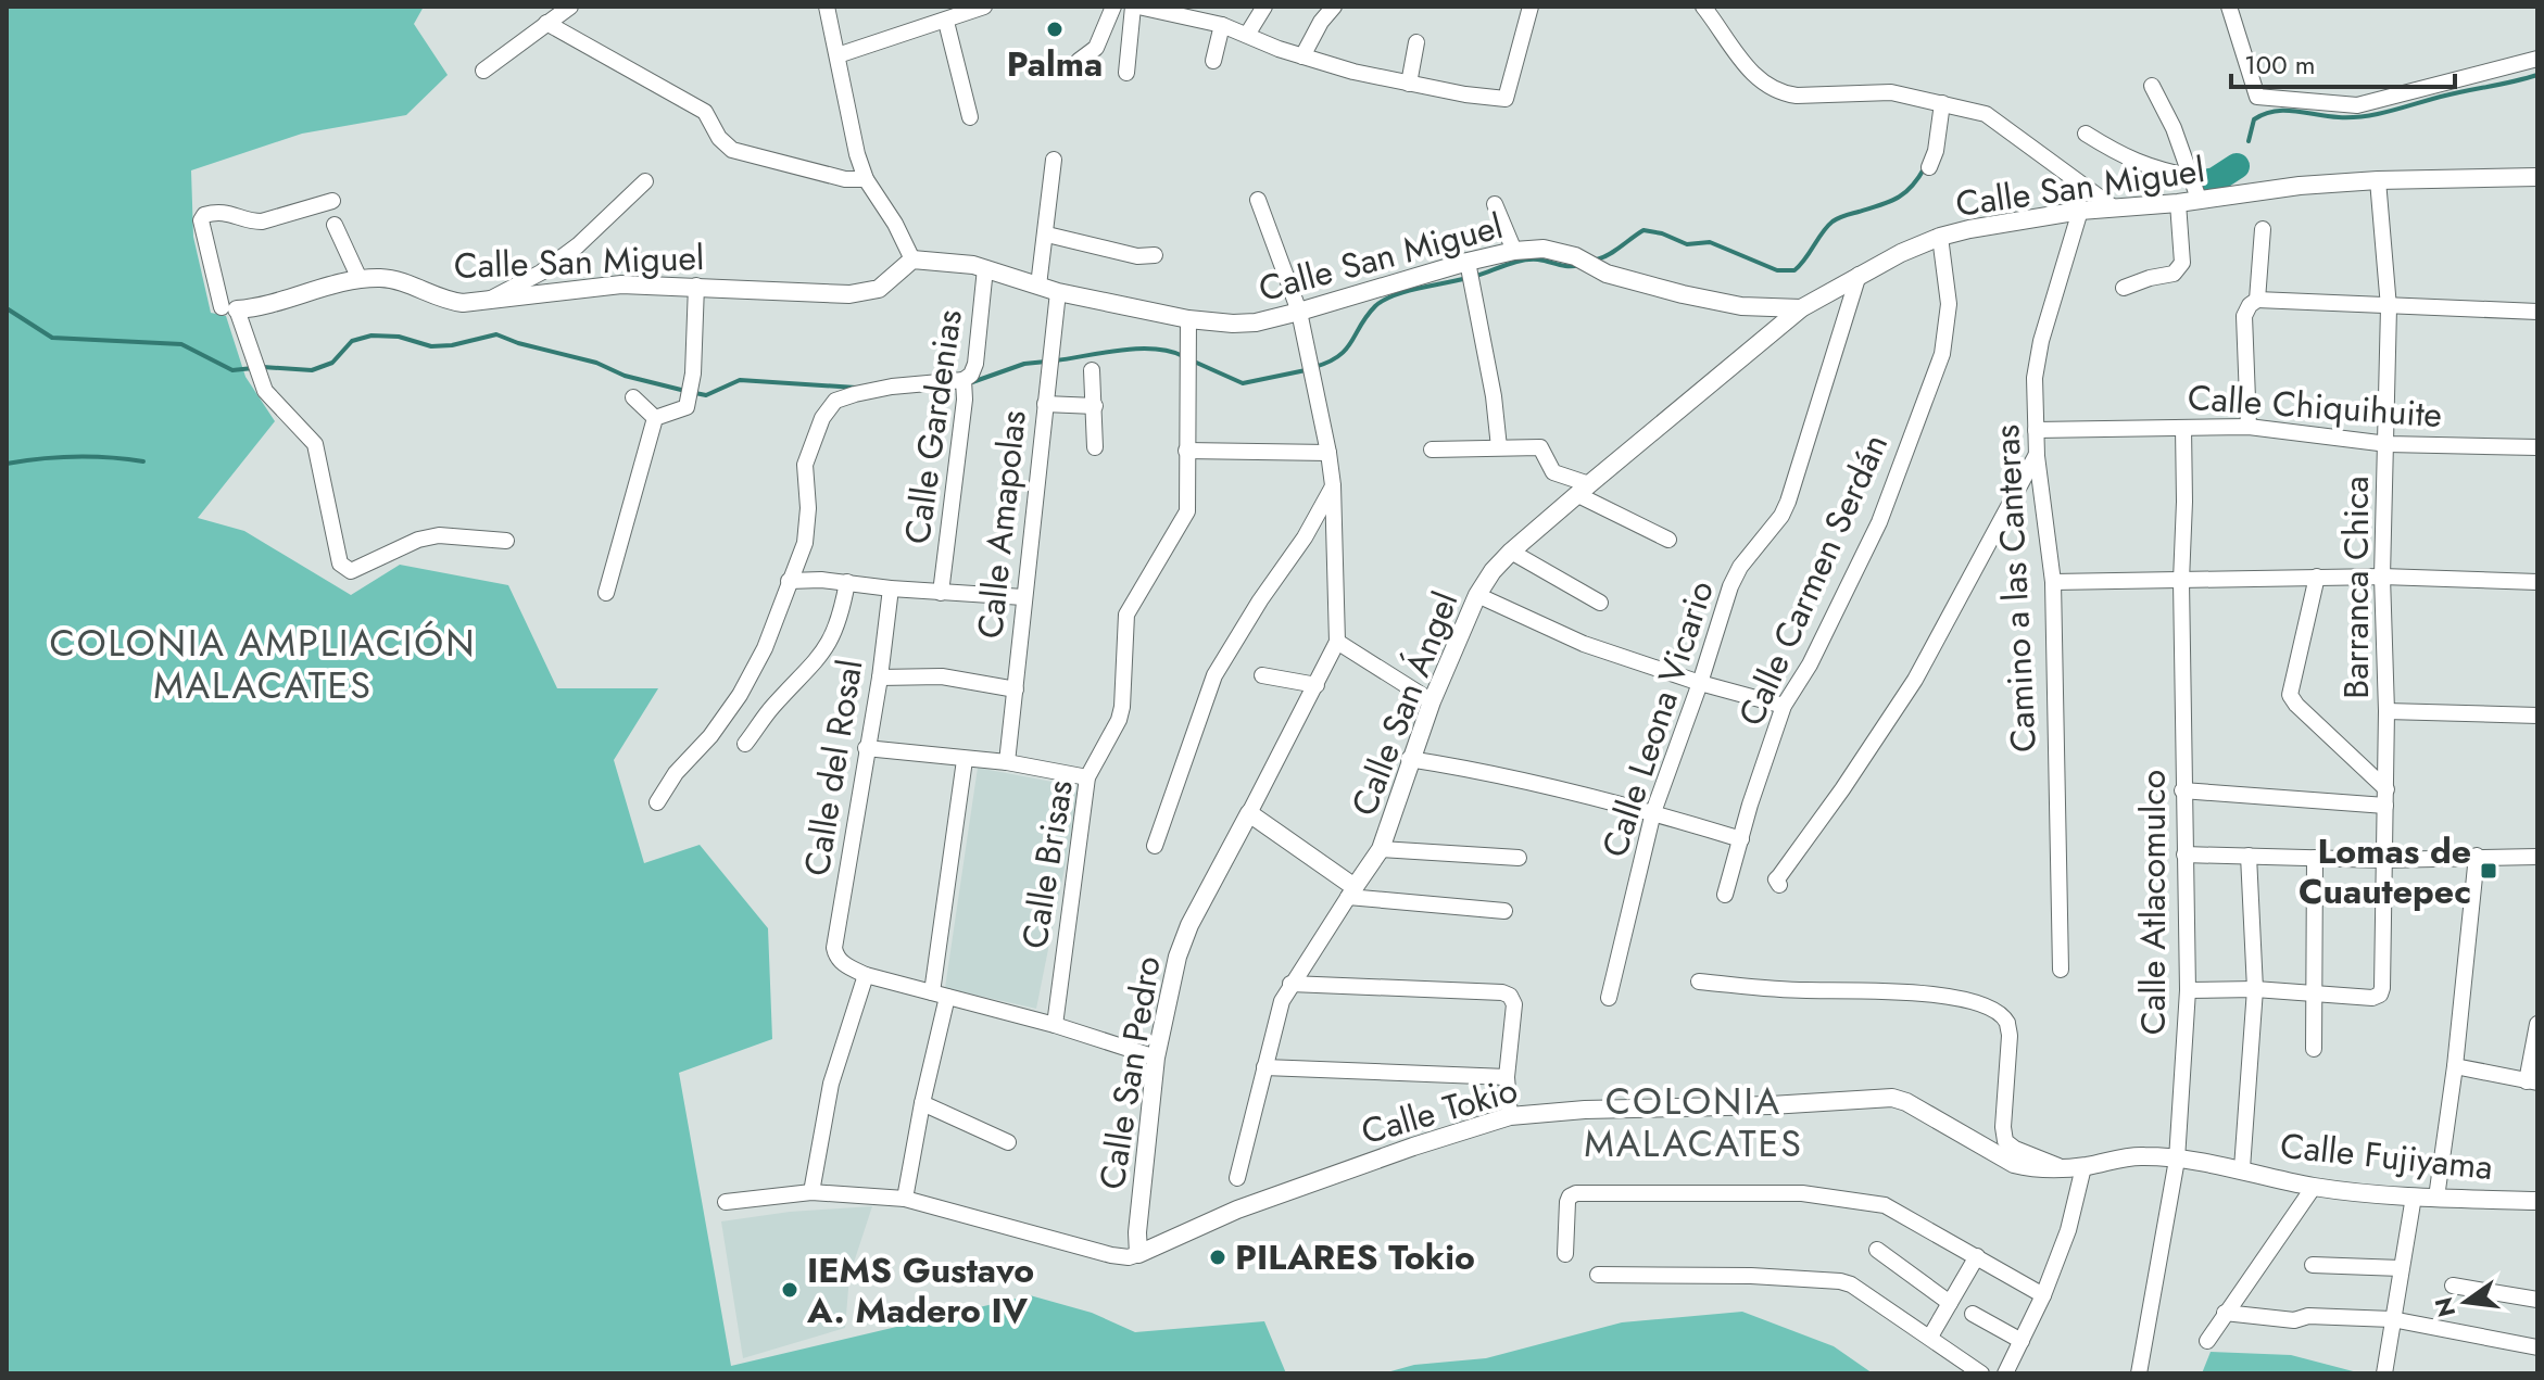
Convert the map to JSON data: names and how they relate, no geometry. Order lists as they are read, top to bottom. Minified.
{"streets":{"street":["Calle San Miguel","Calle Chiquihuite","Calle Gardenias","Calle Amapolas","Calle Carmen Serdán","Barranca Chica","Camino a las Canteras","Calle San Ángel","Calle Leona Vicario","Calle del Rosal","Calle Brisas","Calle Atlacomulco","Calle San Pedro","Calle Tokio","Calle Fujiyama"]},"crossings":[["Calle San Miguel","Calle Gardenias"],["Calle San Miguel","Calle Amapolas"],["Calle San Miguel","Calle Carmen Serdán"],["Calle San Miguel","Barranca Chica"],["Calle San Miguel","Camino a las Canteras"],["Calle San Miguel","Calle San Ángel"],["Calle San Miguel","Calle Leona Vicario"],["Calle San Miguel","Calle Brisas"],["Calle San Miguel","Calle San Pedro"],["Calle Chiquihuite","Barranca Chica"],["Calle Chiquihuite","Camino a las Canteras"],["Calle Chiquihuite","Calle Atlacomulco"],["Calle Atlacomulco","Calle Tokio"],["Calle Atlacomulco","Calle Fujiyama"],["Calle San Pedro","Calle Tokio"],["Calle Tokio","Calle Fujiyama"]],"districts":["COLONIA AMPLIACIÓN MALACATES","COLONIA MALACATES"],"places":{"other":["Palma","PILARES Tokio","IEMS Gustavo A. Madero IV"],"transit":["Lomas de Cuautepec"]},"scale_bar":"100 m","north":"left"}
